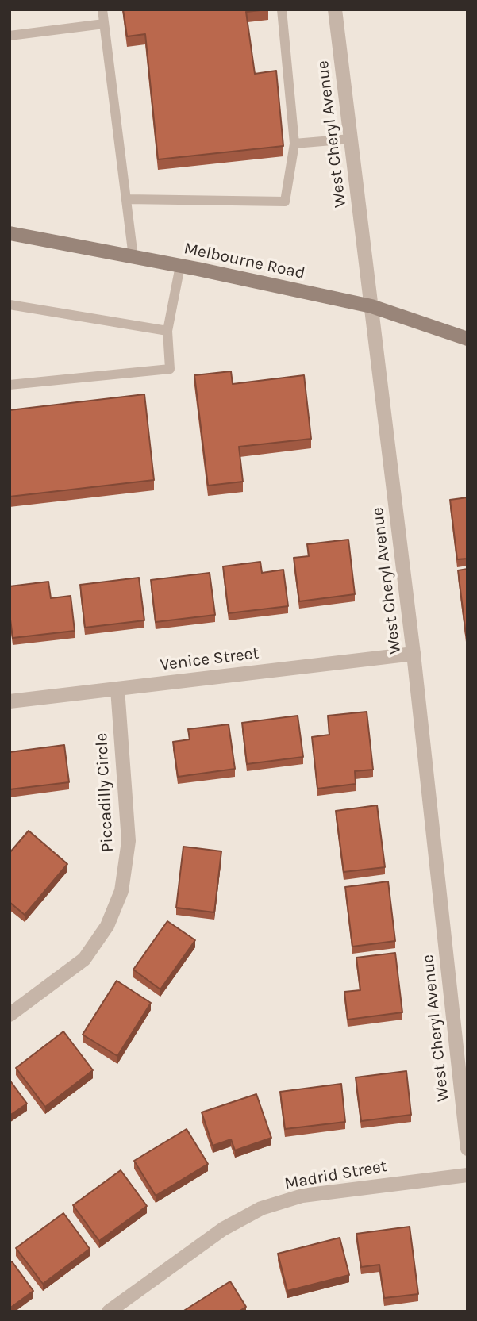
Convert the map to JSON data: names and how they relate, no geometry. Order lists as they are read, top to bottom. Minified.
{"streets":{"main road":["Melbourne Road"],"street":["West Cheryl Avenue","Venice Street","Piccadilly Circle","Madrid Street"]},"crossings":[["West Cheryl Avenue","Melbourne Road"],["West Cheryl Avenue","Venice Street"],["Venice Street","Piccadilly Circle"]]}
